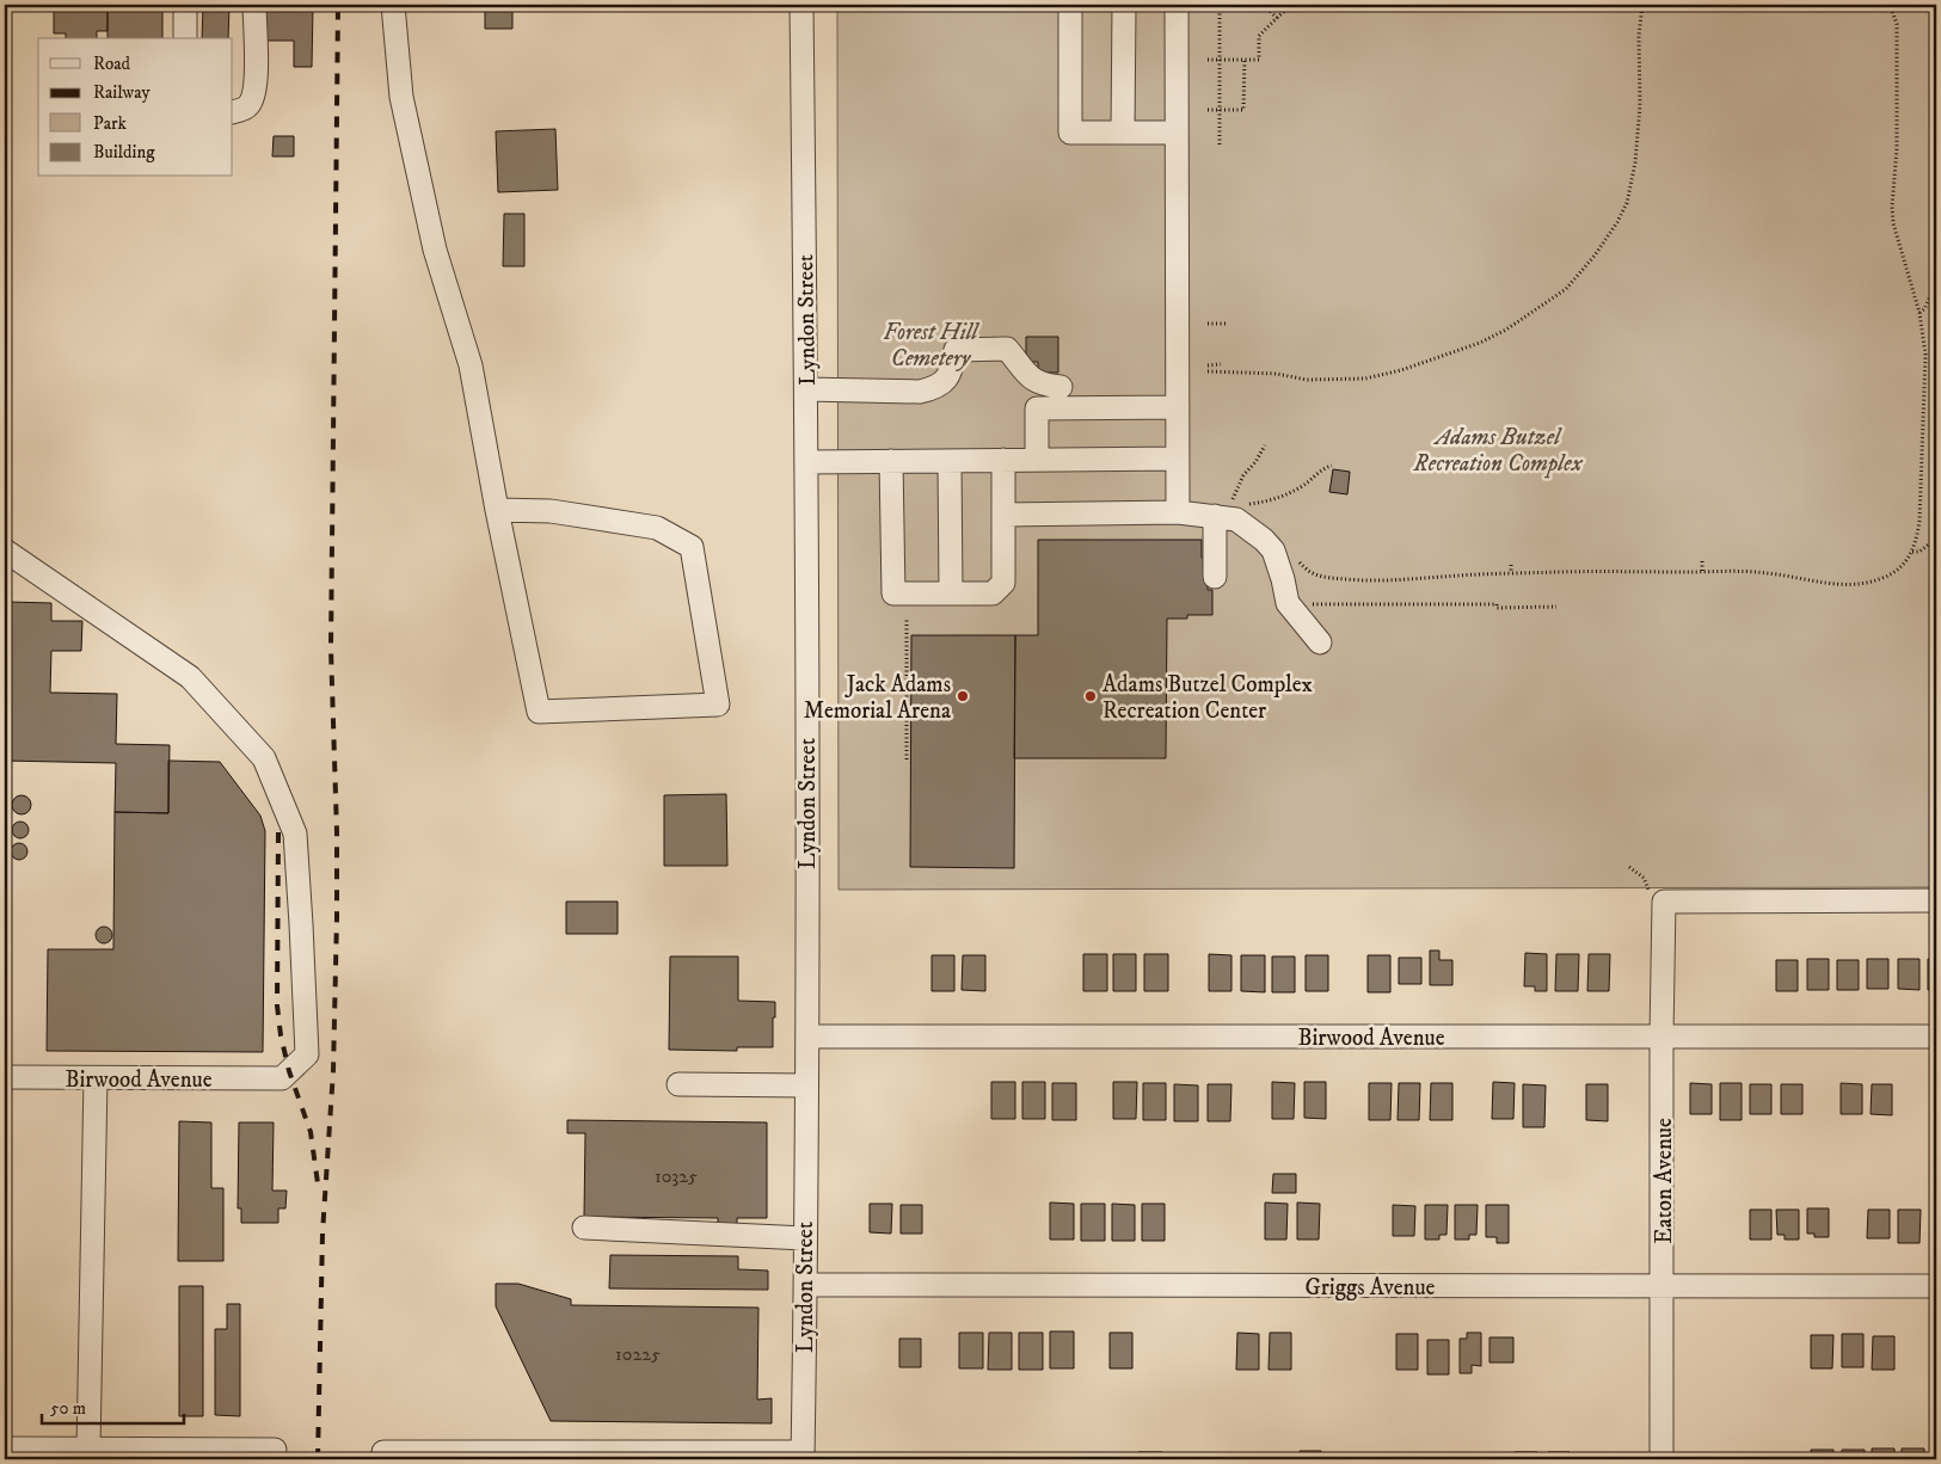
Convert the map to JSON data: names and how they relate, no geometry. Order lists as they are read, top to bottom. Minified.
{"streets":{"street":["Lyndon Street","Birwood Avenue","Eaton Avenue","Griggs Avenue"]},"crossings":[["Lyndon Street","Birwood Avenue"],["Lyndon Street","Griggs Avenue"],["Birwood Avenue","Eaton Avenue"],["Eaton Avenue","Griggs Avenue"]],"parks":["Forest Hill Cemetery","Adams Butzel Recreation Complex"],"places":["Jack Adams Memorial Arena","Adams Butzel Complex Recreation Center"],"house_numbers":["10325","10225"],"legend":["Road","Railway","Park","Building"],"scale_bar":"50 m"}
